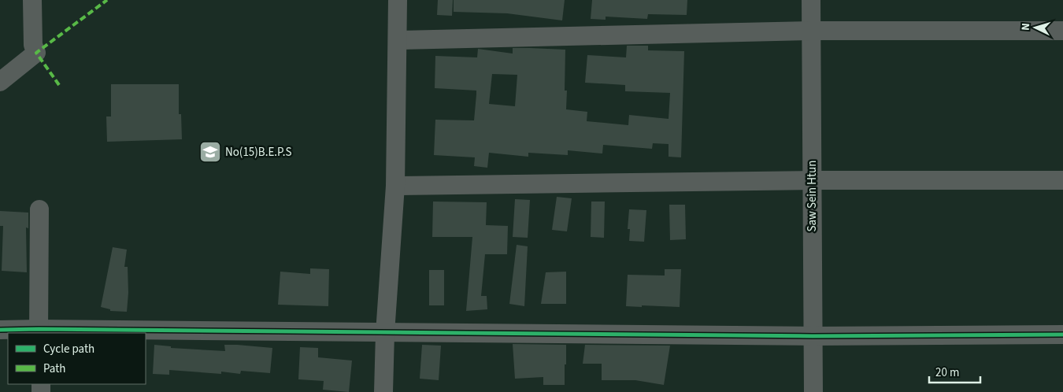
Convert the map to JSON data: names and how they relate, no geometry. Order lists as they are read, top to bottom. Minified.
{"streets":{"street":["Saw Sein Htun"]},"places":{"school or university":["No(15)B.E.P.S"]},"legend":["Cycle path","Path"],"scale_bar":"20 m","north":"left"}
